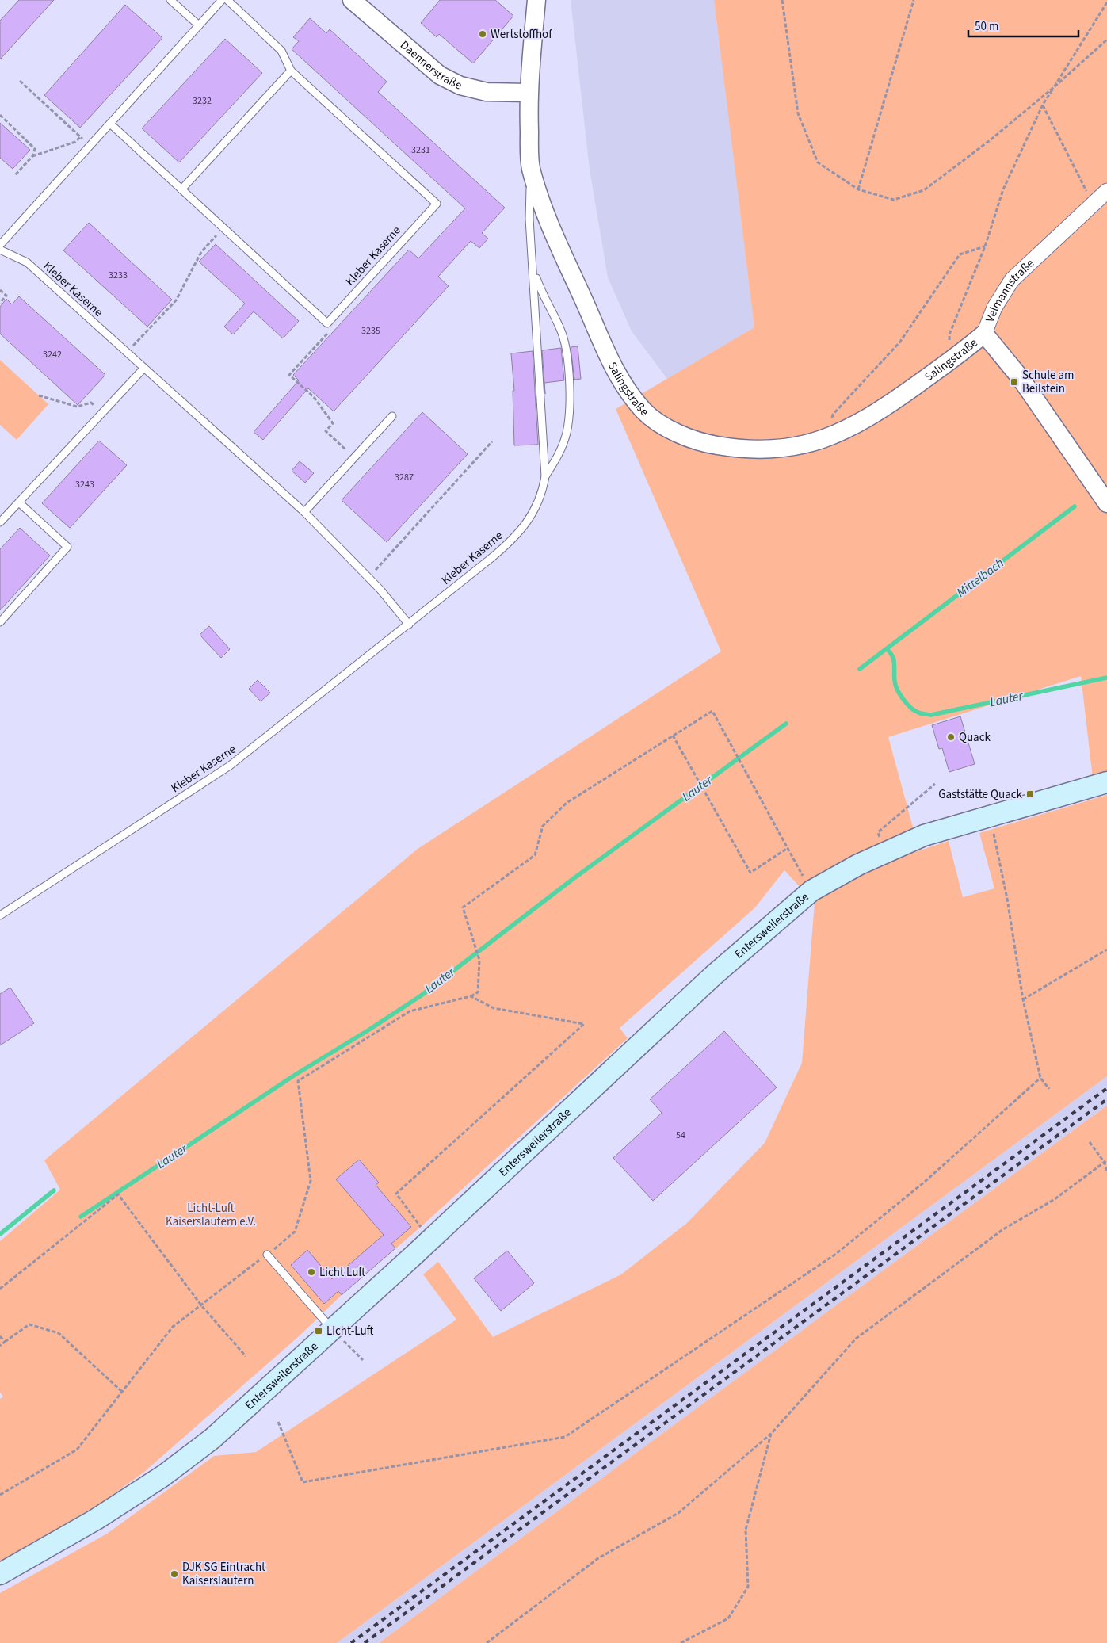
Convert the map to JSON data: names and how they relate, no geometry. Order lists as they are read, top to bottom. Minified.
{"streets":{"main road":["Entersweilerstraße"],"street":["Daennerstraße","Velmannstraße","Salingstraße"],"lane":["Kleber Kaserne"]},"crossings":[["Daennerstraße","Salingstraße"],["Velmannstraße","Salingstraße"]],"water":["Mittelbach","Lauter"],"parks":["Licht-Luft Kaiserslautern e.V."],"places":{"other":["Wertstoffhof","Quack","Licht Luft","DJK SG Eintracht Kaiserslautern"],"transit":["Schule am Beilstein","Gaststätte Quack","Licht-Luft"]},"house_numbers":["3232","3231","3233","3235","3242","3287","3243","54"],"scale_bar":"50 m"}
